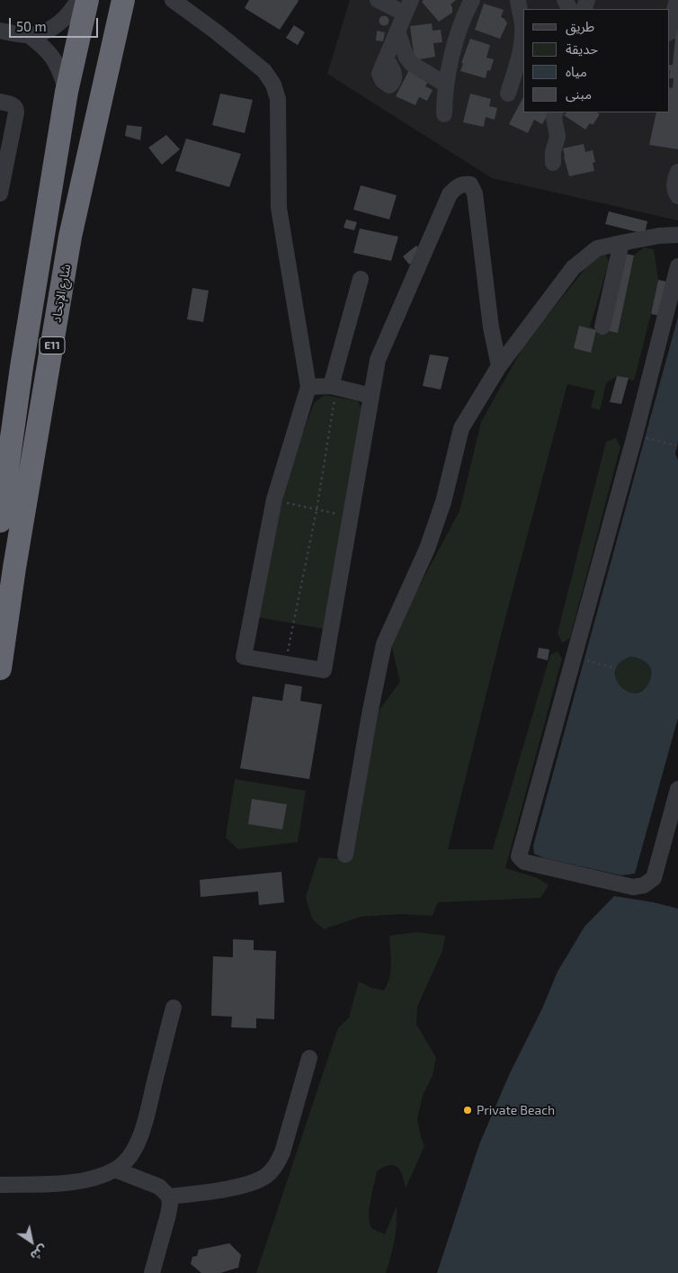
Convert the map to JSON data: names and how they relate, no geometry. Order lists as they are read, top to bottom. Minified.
{"streets":{"highway":["شارع الإتحاد","E11"]},"places":["Private Beach"],"legend":["طريق","حديقة","مياه","مبنى"],"scale_bar":"50 m","north":"bottom right"}
